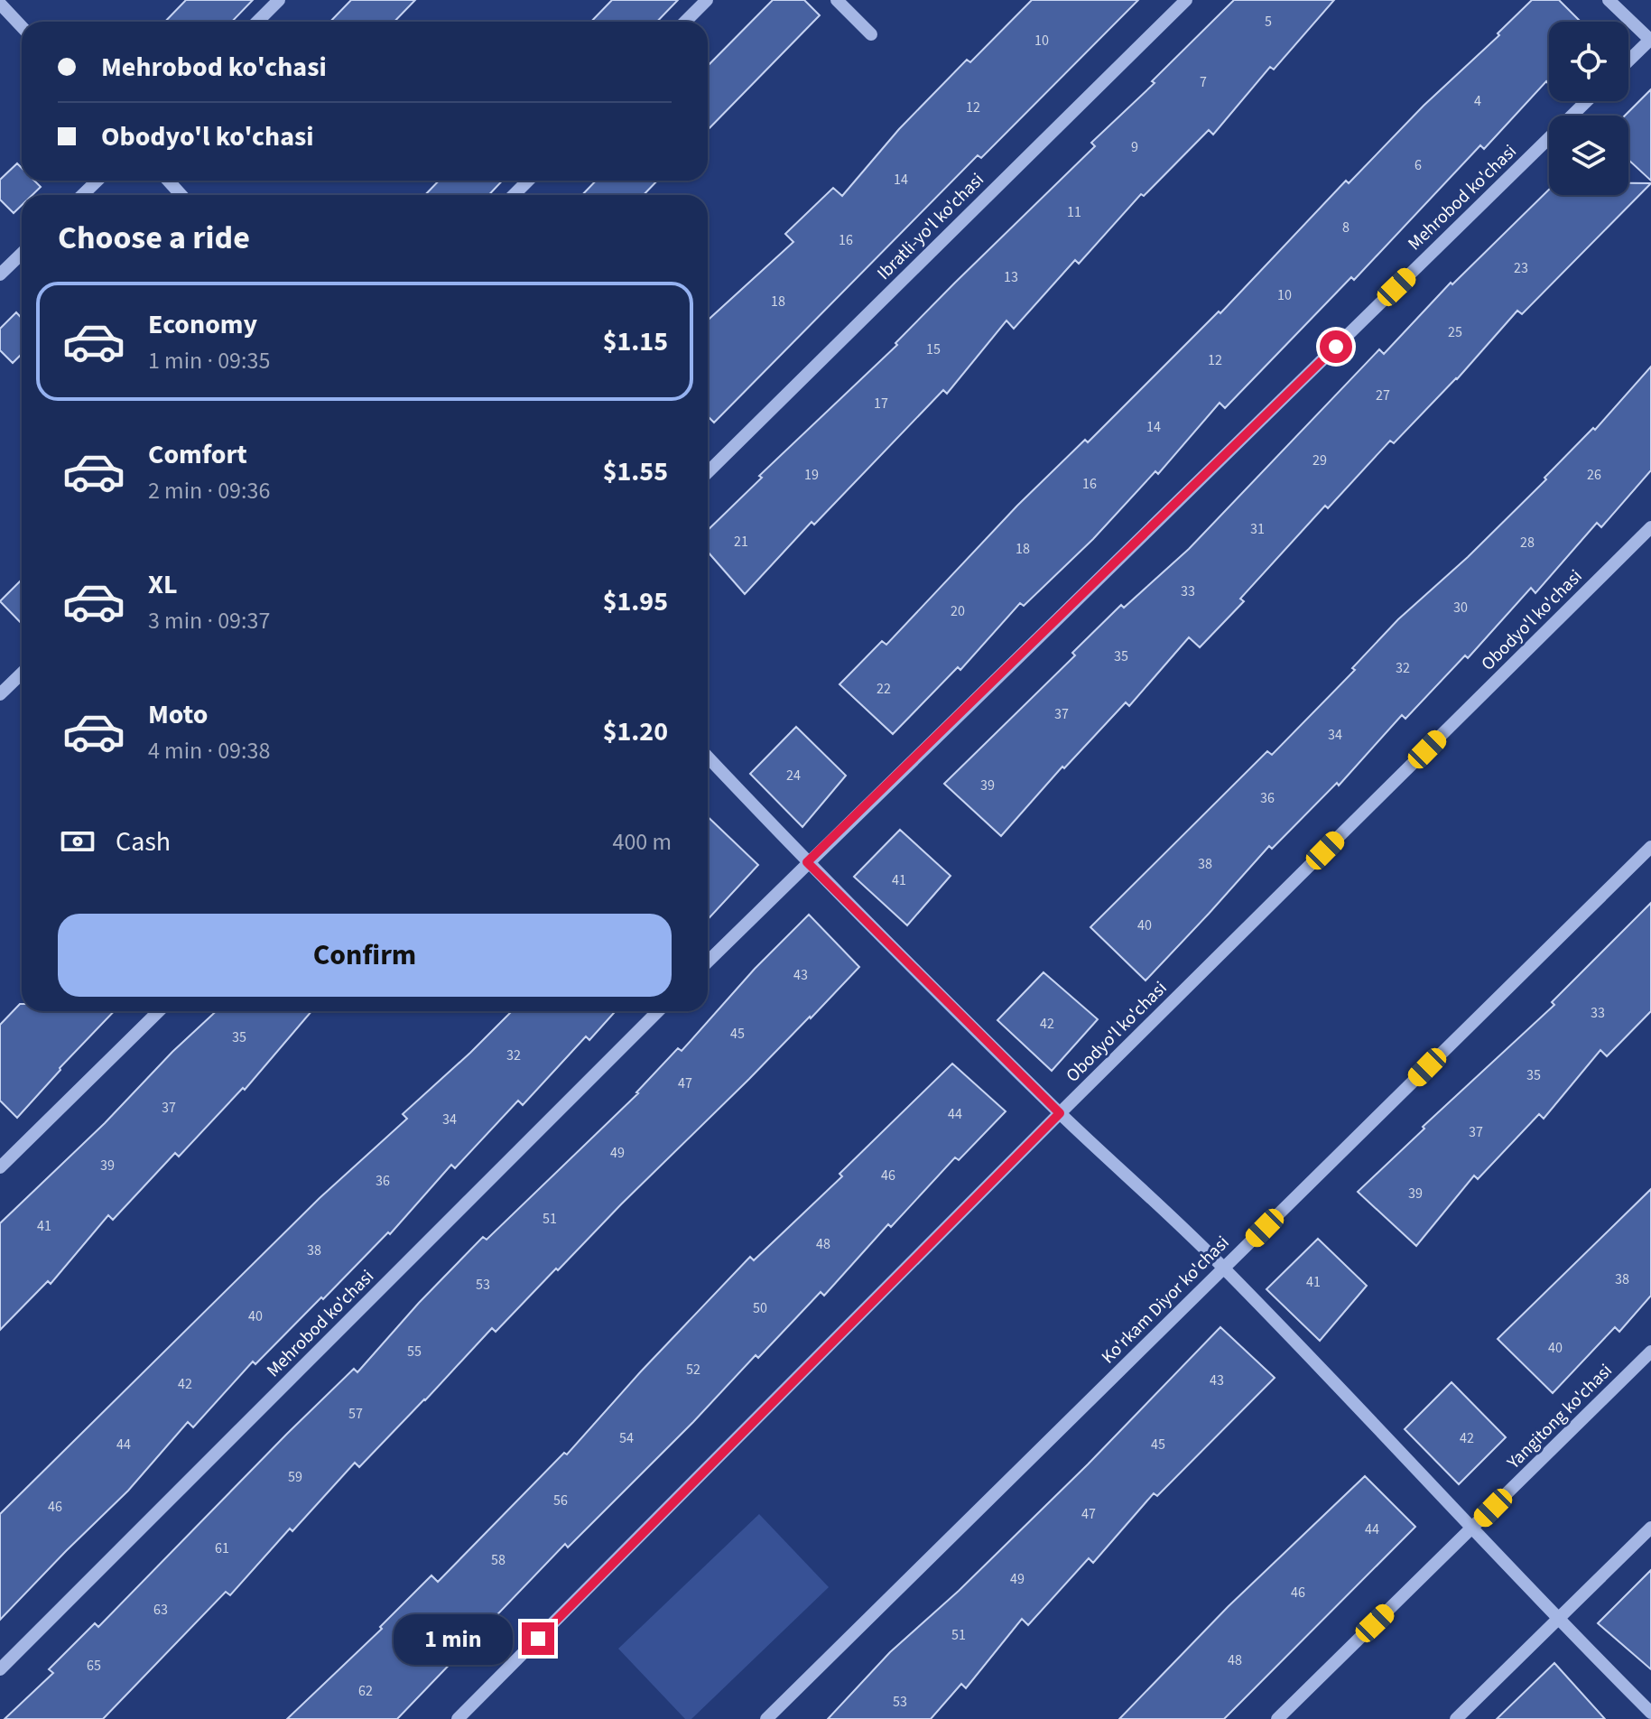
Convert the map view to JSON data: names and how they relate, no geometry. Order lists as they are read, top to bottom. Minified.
{"streets":{"street":["Mehrobod ko'chasi","Ibratli-yo'l ko'chasi","Obodyo'l ko'chasi","Ko'rkam Diyor ko'chasi","Yangitong ko'chasi"]},"house_numbers":["5","10","7","4","12","9","6","14","11","8","16","23","13","10","18","25","15","12","27","17","14","29","19","26","16","31","21","28","18","33","30","20","35","32","22","37","34","24","39","36","38","41","40","43","33","42","45","35","32","35","47","37","44","34","37","49","39","46","36","39","51","41","48","38","38","41","53","50","40","40","55","52","43","42","57","54","42","44","45","59","56","46","47","44","61","58","49","46","63","51","48","65","62","53"],"page":{"banner":["Mehrobod ko'chasi","Obodyo'l ko'chasi"],"heading":"Choose a ride","list":[{"name":"Economy","note":"1 min · 09:35","value":"$1.15"},{"name":"Comfort","note":"2 min · 09:36","value":"$1.55"},{"name":"XL","note":"3 min · 09:37","value":"$1.95"},{"name":"Moto","note":"4 min · 09:38","value":"$1.20"}],"pay":["Cash","400 m"],"buttons":"Confirm","bubble":"1 min"}}
